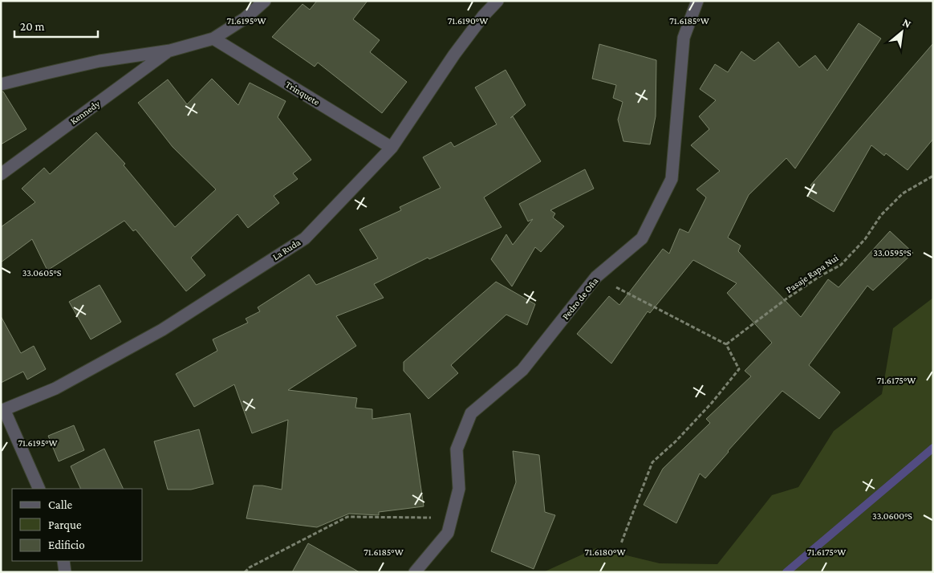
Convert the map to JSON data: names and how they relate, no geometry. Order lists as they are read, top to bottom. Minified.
{"streets":{"street":["Trinquete","Kennedy","La Ruda","Pedro de Oña"],"path":["Pasaje Rapa Nui"]},"crossings":[["Trinquete","La Ruda"]],"legend":["Calle","Parque","Edificio"],"scale_bar":"20 m","north":"top right","coordinates":["71.6195°W","71.6190°W","71.6185°W","33.0595°S","33.0605°S","71.6175°W","33.0600°S","71.6180°W"]}
